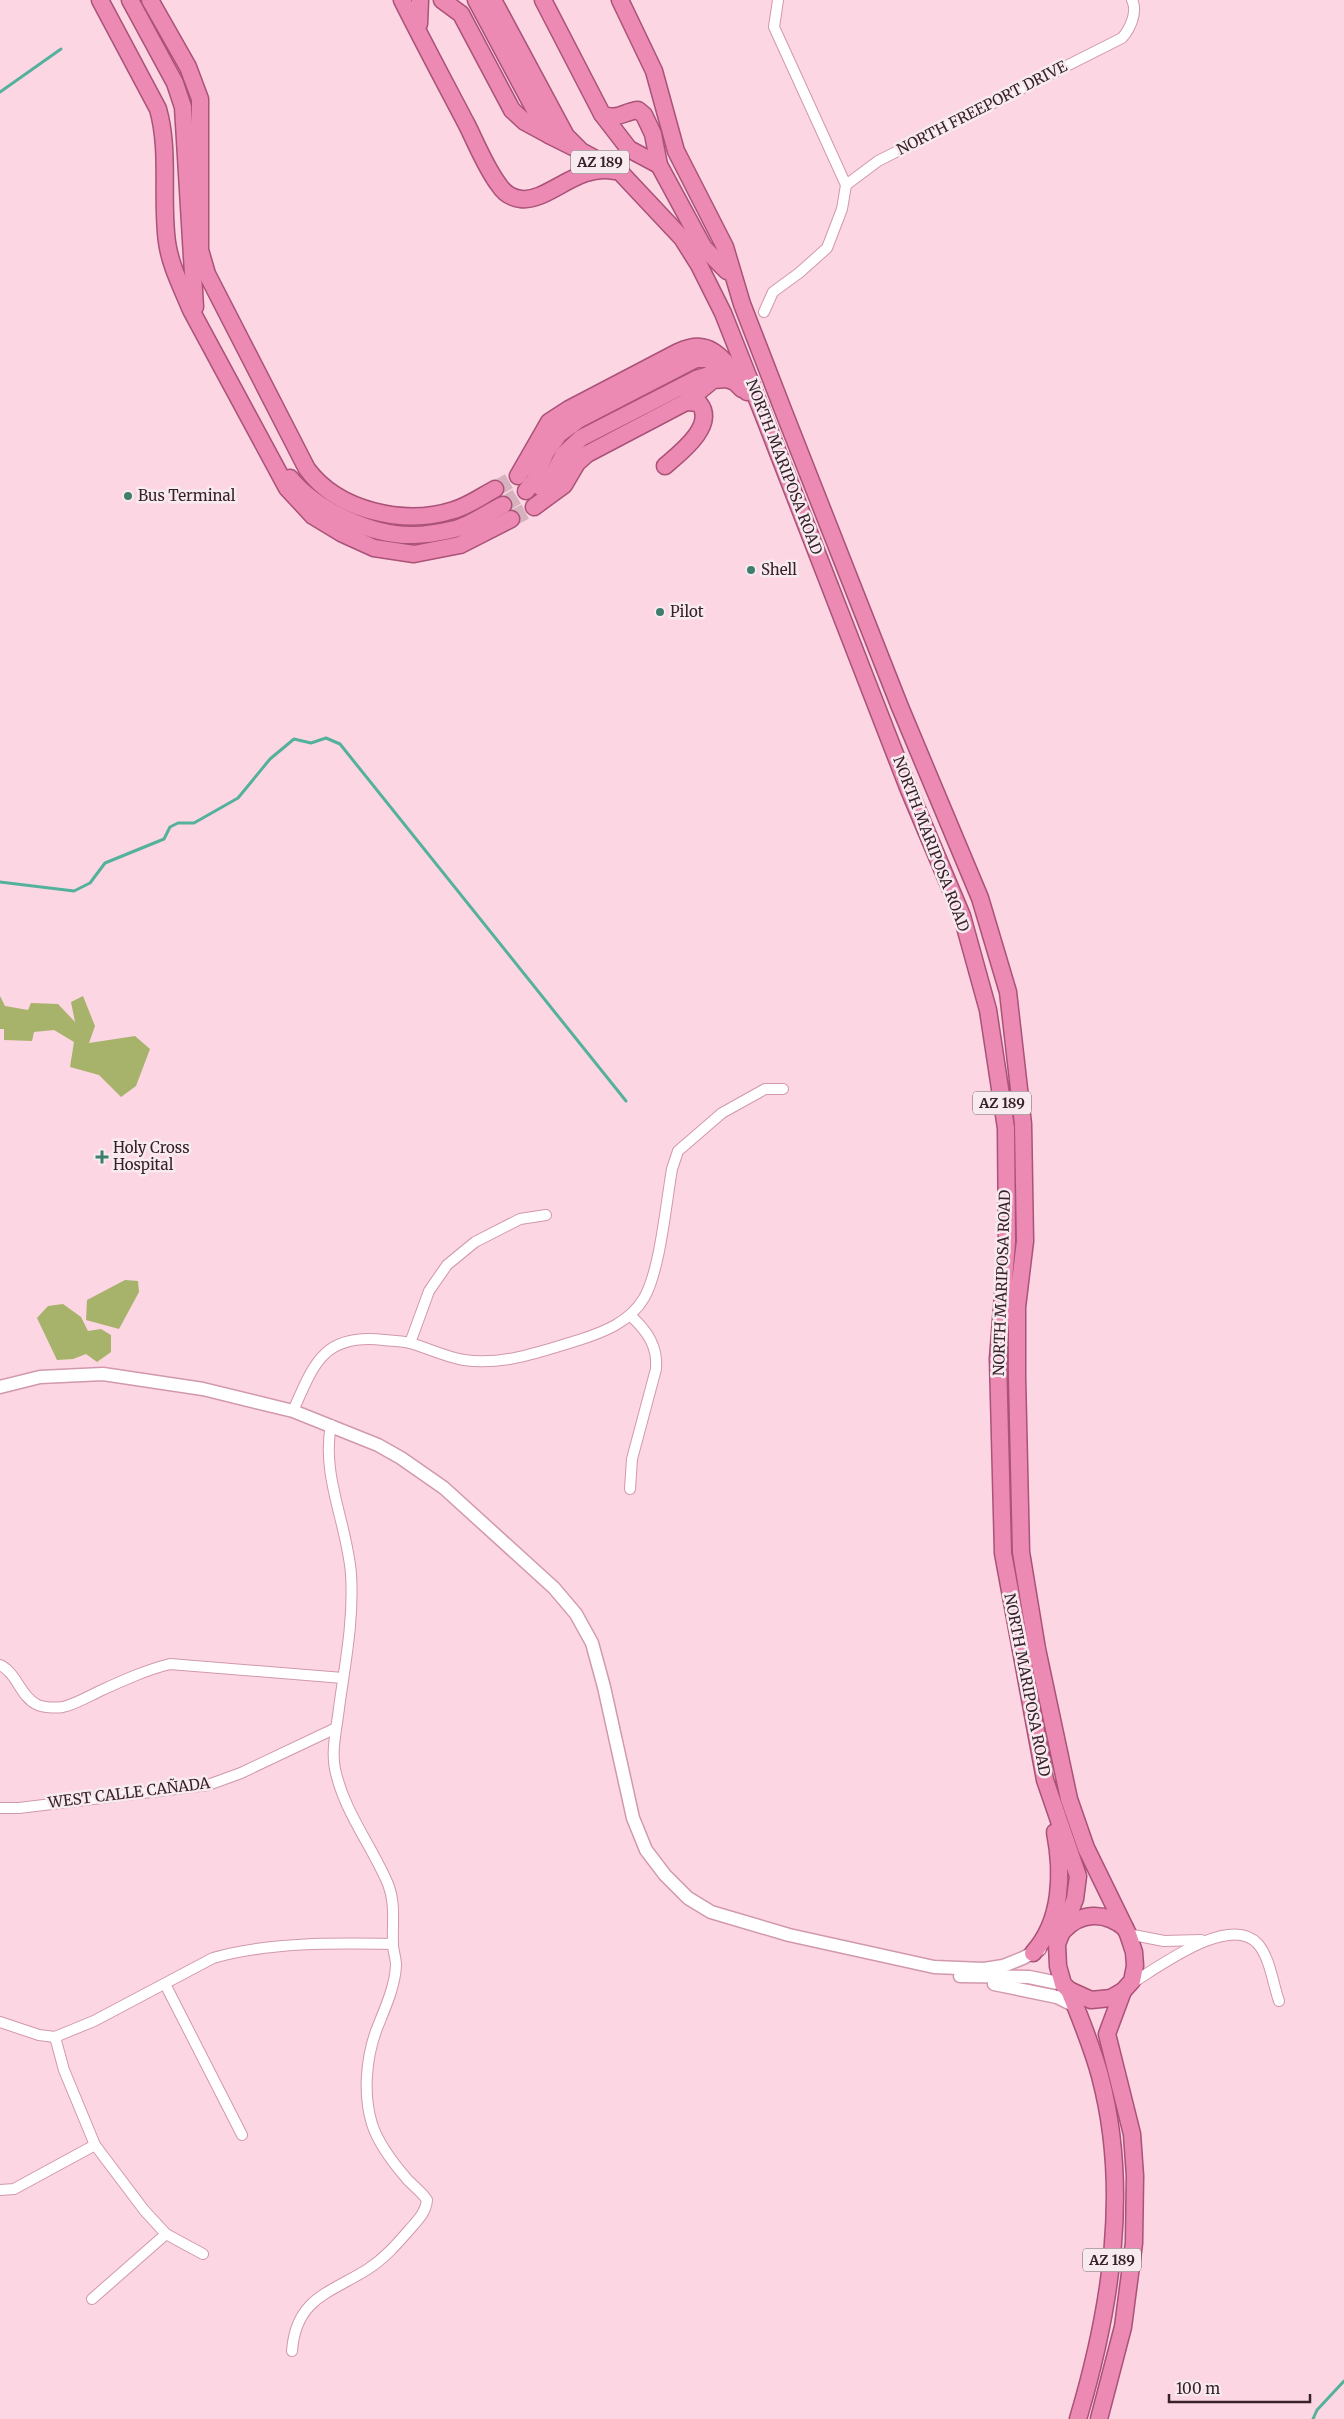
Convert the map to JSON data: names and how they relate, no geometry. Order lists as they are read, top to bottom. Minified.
{"streets":{"highway":["AZ 189","NORTH MARIPOSA ROAD"],"street":["NORTH FREEPORT DRIVE","WEST CALLE CAÑADA"]},"crossings":[["AZ 189","NORTH MARIPOSA ROAD"]],"places":{"other":["Bus Terminal","Shell","Pilot"],"health":["Holy Cross Hospital"]},"scale_bar":"100 m"}
